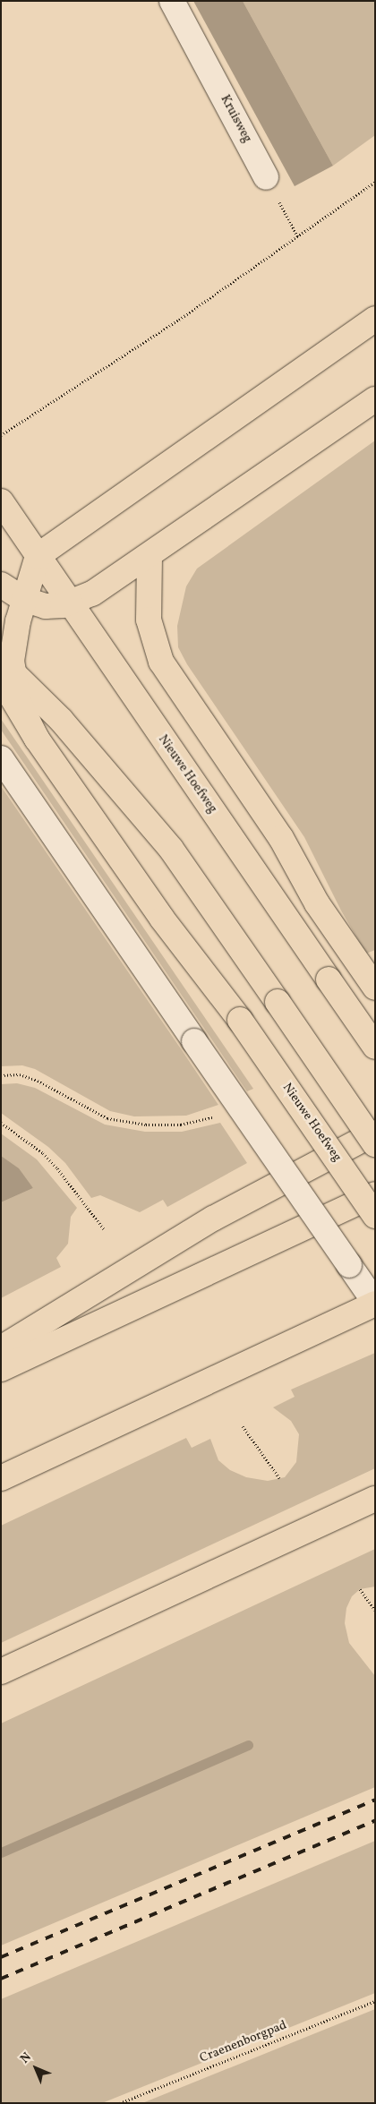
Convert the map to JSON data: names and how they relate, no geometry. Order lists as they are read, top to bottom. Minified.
{"streets":{"main road":["Nieuwe Hoefweg"],"street":["Kruisweg"],"path":["Craenenborgpad"]},"north":"top left"}
